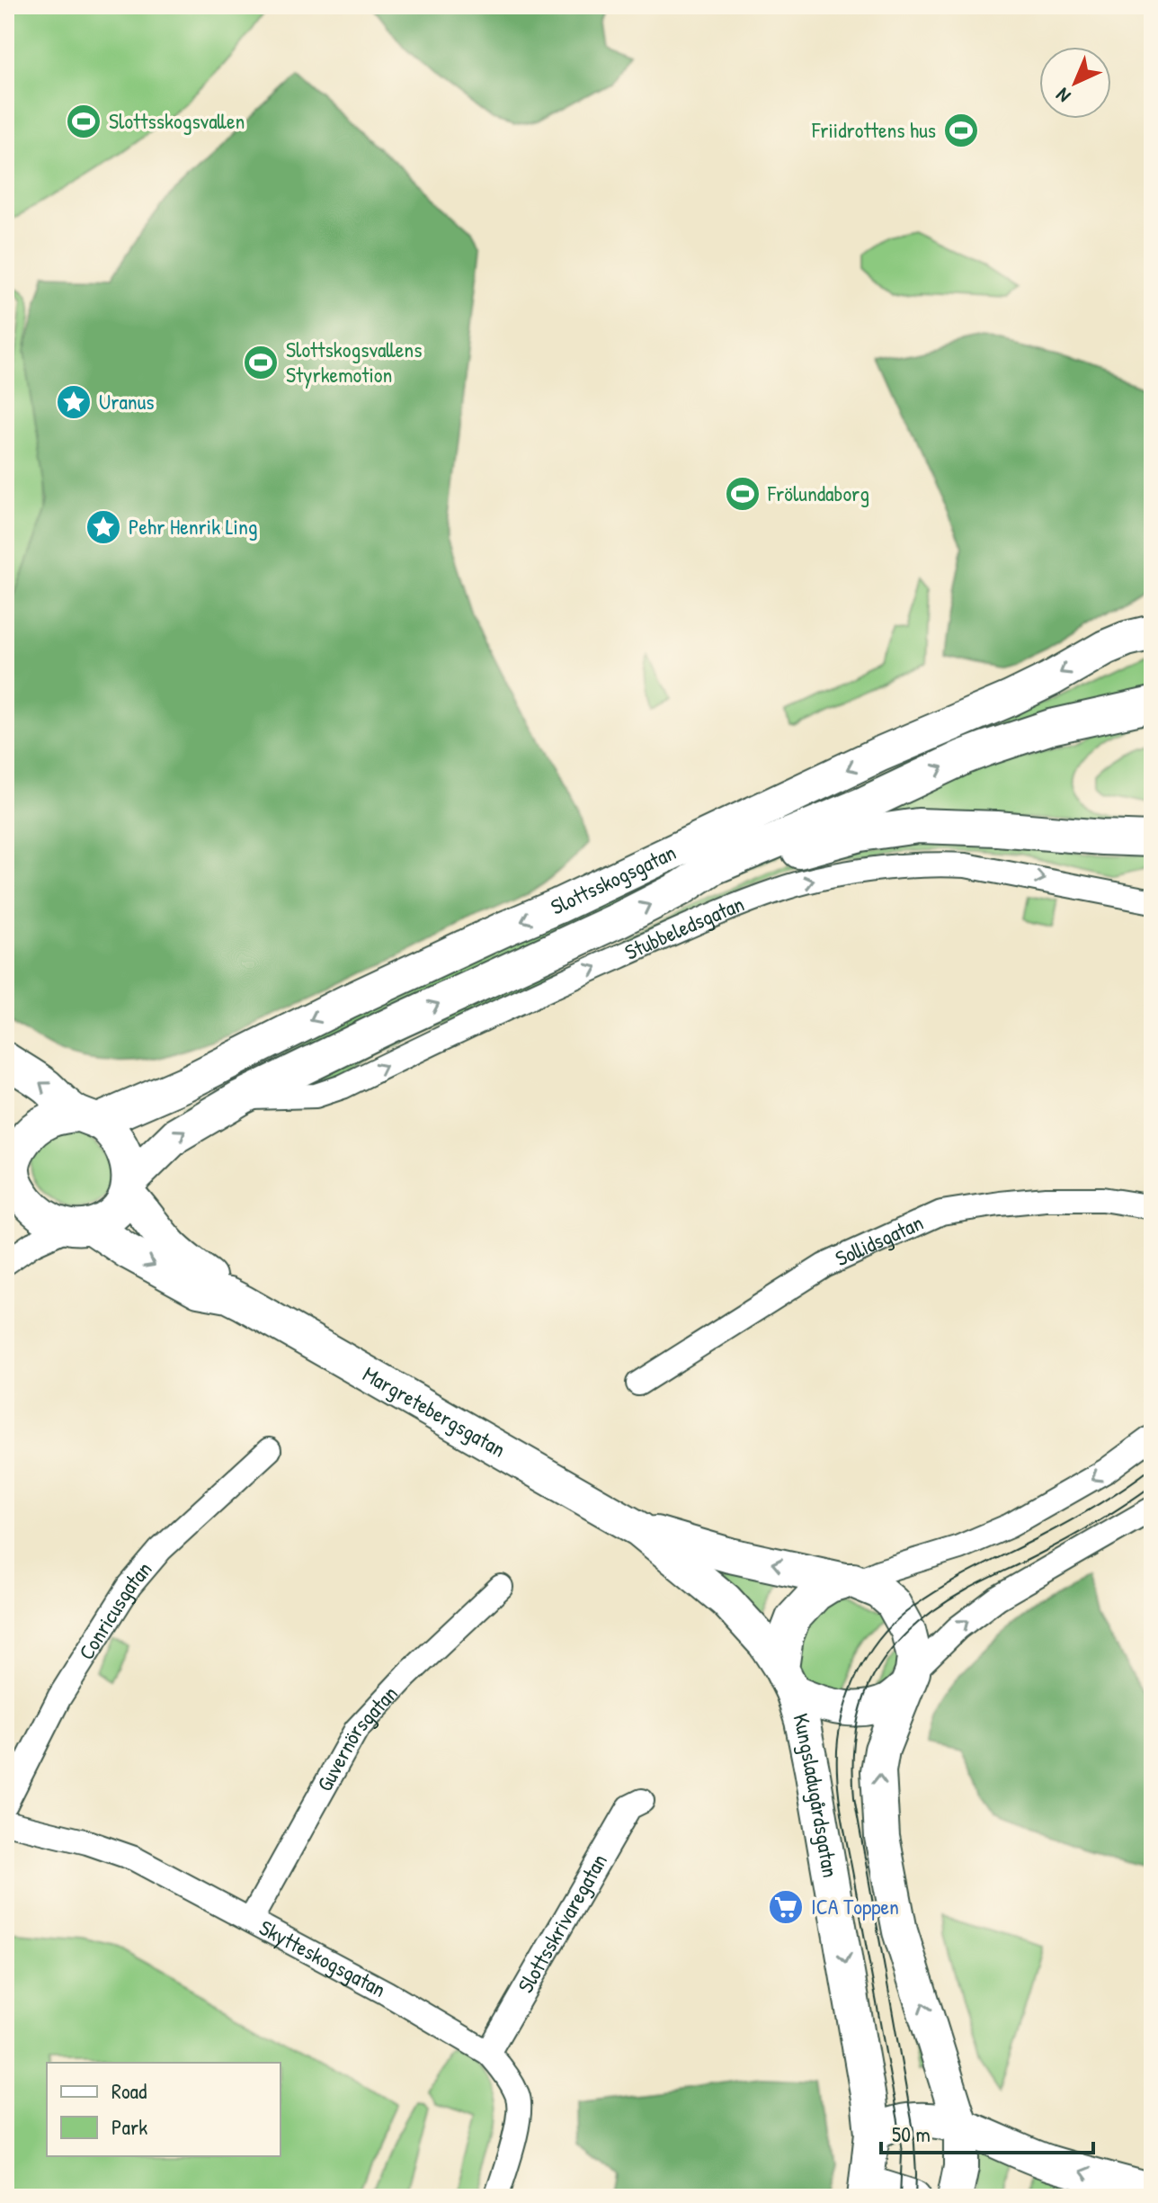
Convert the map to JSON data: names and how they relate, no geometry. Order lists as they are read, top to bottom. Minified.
{"streets":{"main road":["Slottsskogsgatan","Margretebergsgatan","Kungsladugårdsgatan"],"street":["Stubbeledsgatan","Sollidsgatan","Conricusgatan","Guvernörsgatan","Slottsskrivaregatan","Skytteskogsgatan"]},"crossings":[["Slottsskogsgatan","Stubbeledsgatan"],["Slottsskogsgatan","Margretebergsgatan"],["Margretebergsgatan","Kungsladugårdsgatan"],["Guvernörsgatan","Skytteskogsgatan"],["Slottsskrivaregatan","Skytteskogsgatan"]],"one_way":["Stubbeledsgatan"],"places":{"sports":["Slottsskogsvallen","Friidrottens hus","Slottskogsvallens Styrkemotion","Frölundaborg"],"place":["Uranus","Pehr Henrik Ling"],"supermarket":["ICA Toppen"]},"legend":["Road","Park"],"scale_bar":"50 m","north":"bottom left"}
